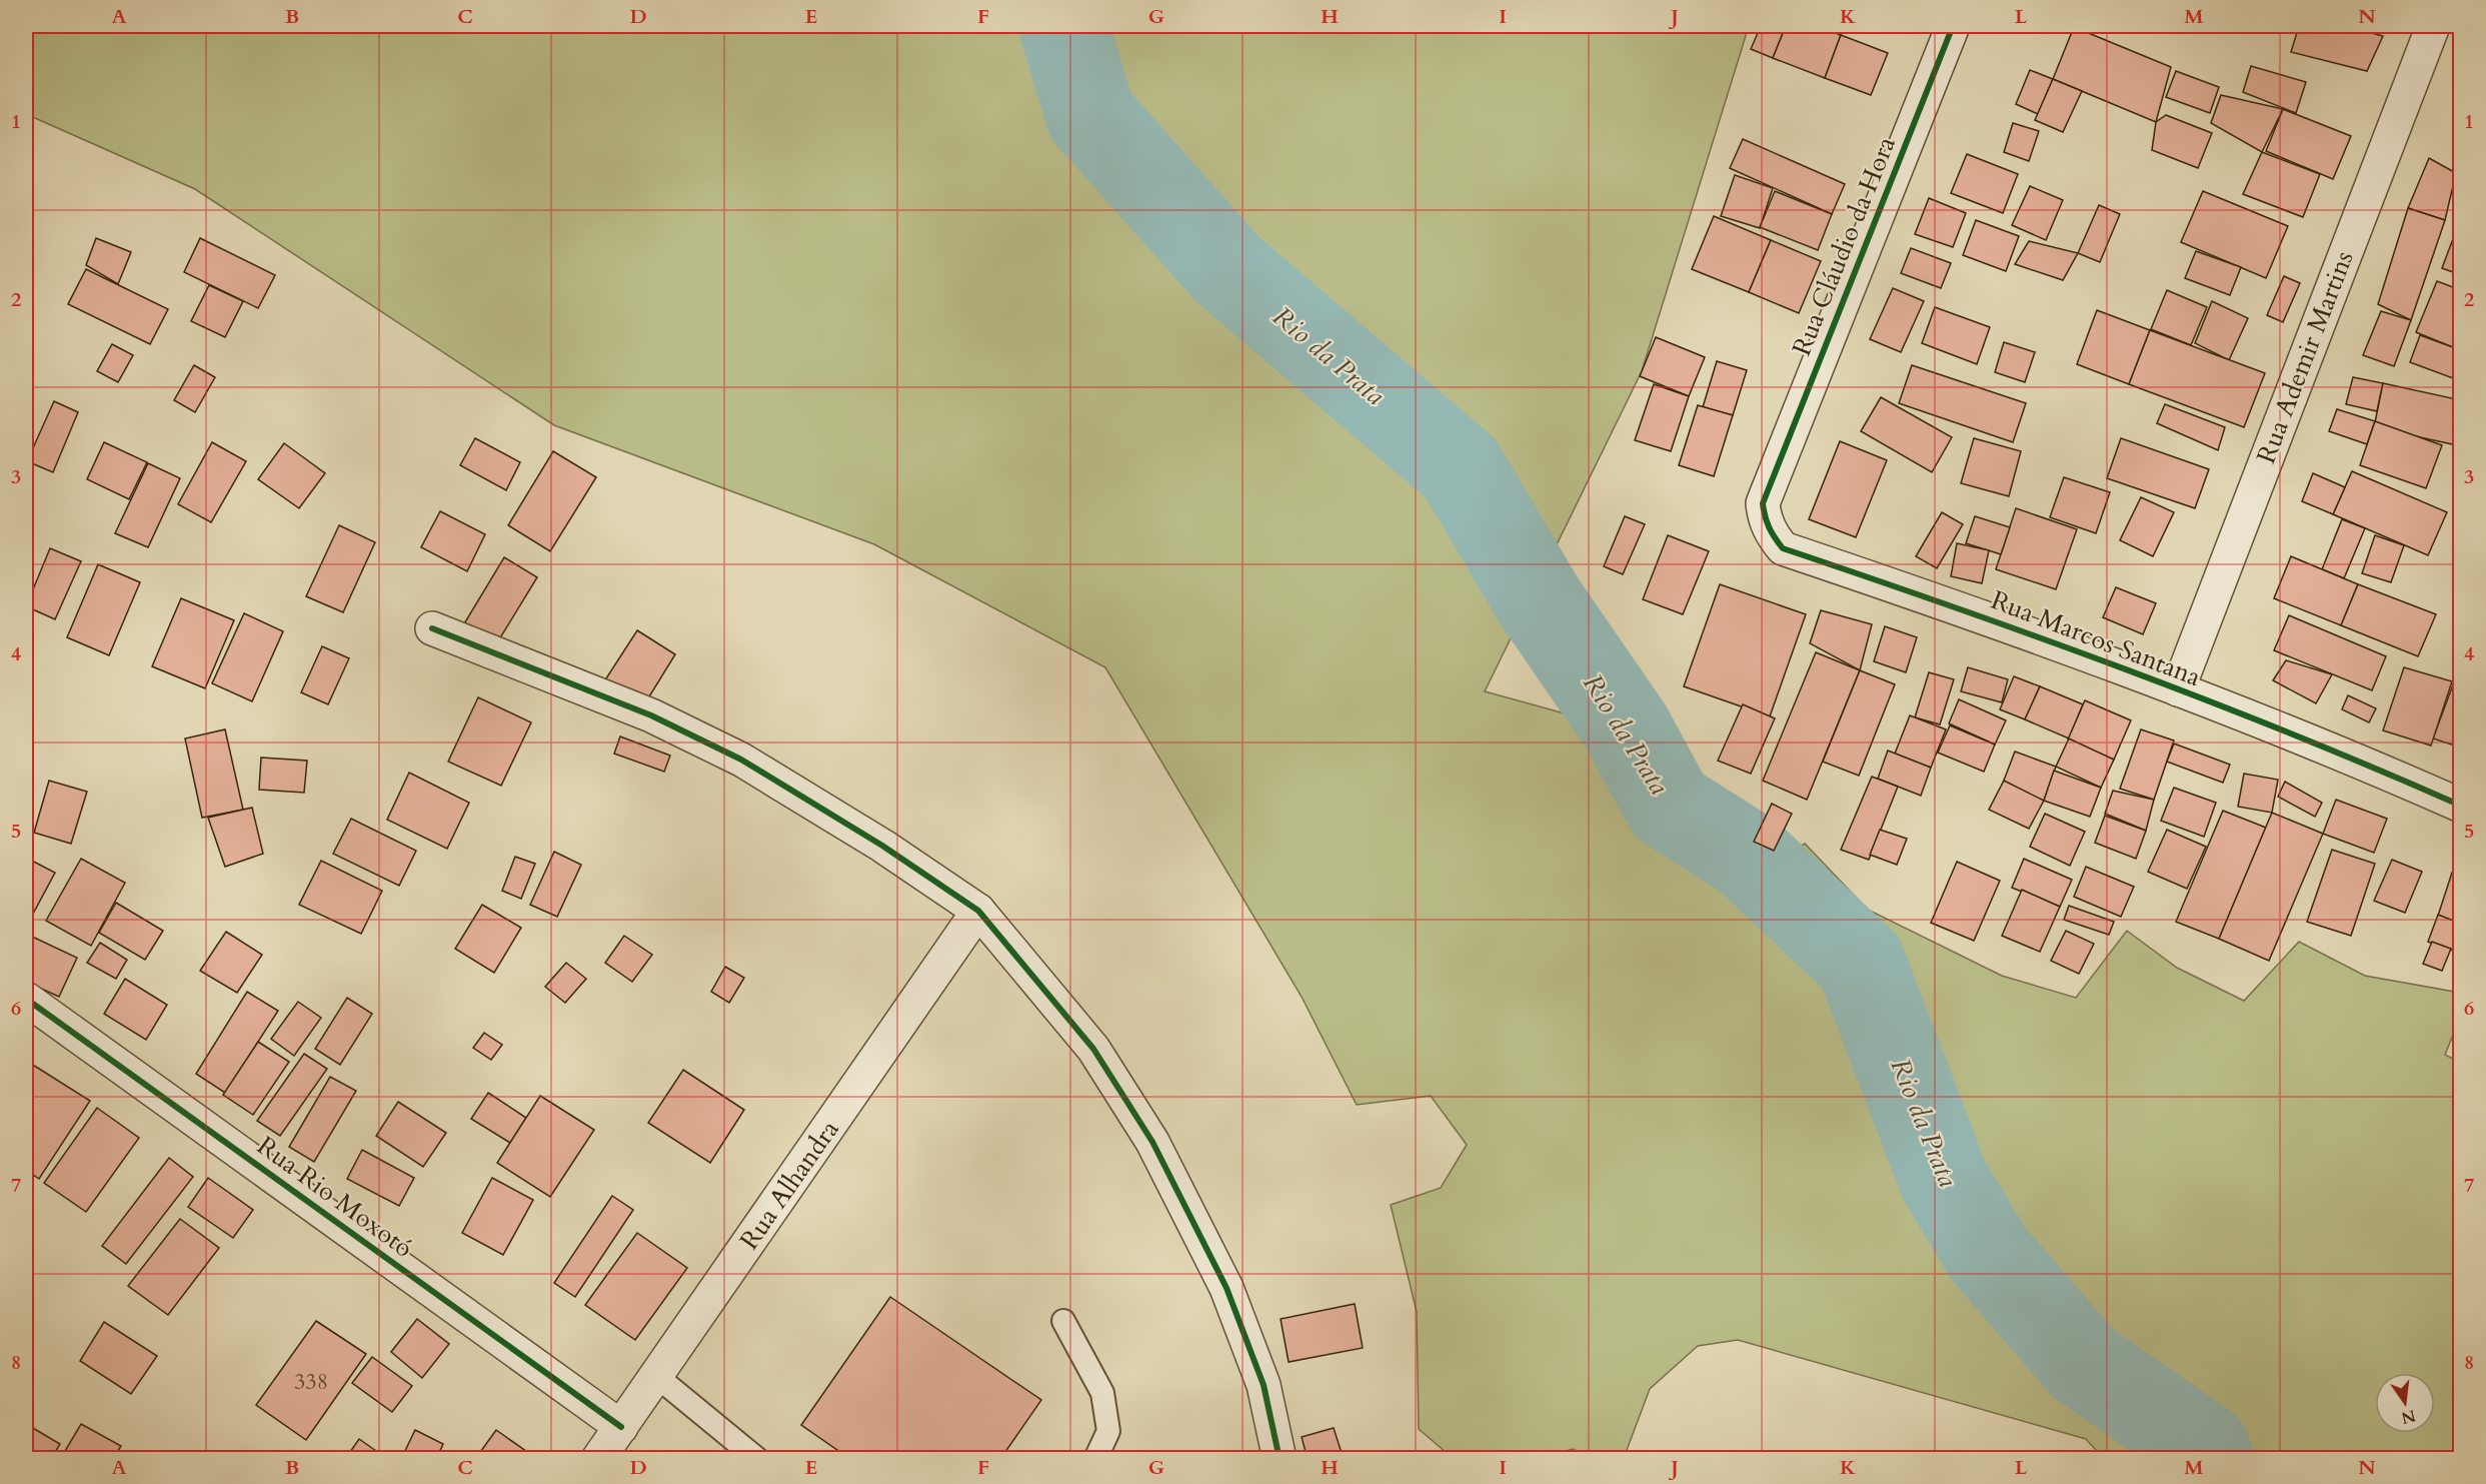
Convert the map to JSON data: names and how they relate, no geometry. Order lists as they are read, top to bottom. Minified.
{"streets":{"street":["Rua Cláudio da Hora","Rua Ademir Martins","Rua Marcos Santana","Rua Alhandra","Rua Rio Moxotó"]},"crossings":[["Rua Cláudio da Hora","Rua Marcos Santana"],["Rua Ademir Martins","Rua Marcos Santana"],["Rua Alhandra","Rua Rio Moxotó"]],"water":["Rio da Prata"],"house_numbers":["338"],"north":"bottom","grid":{"columns":["A","B","C","D","E","F","G","H","I","J","K","L","M","N"],"rows":["1","2","3","4","5","6","7","8"]}}
